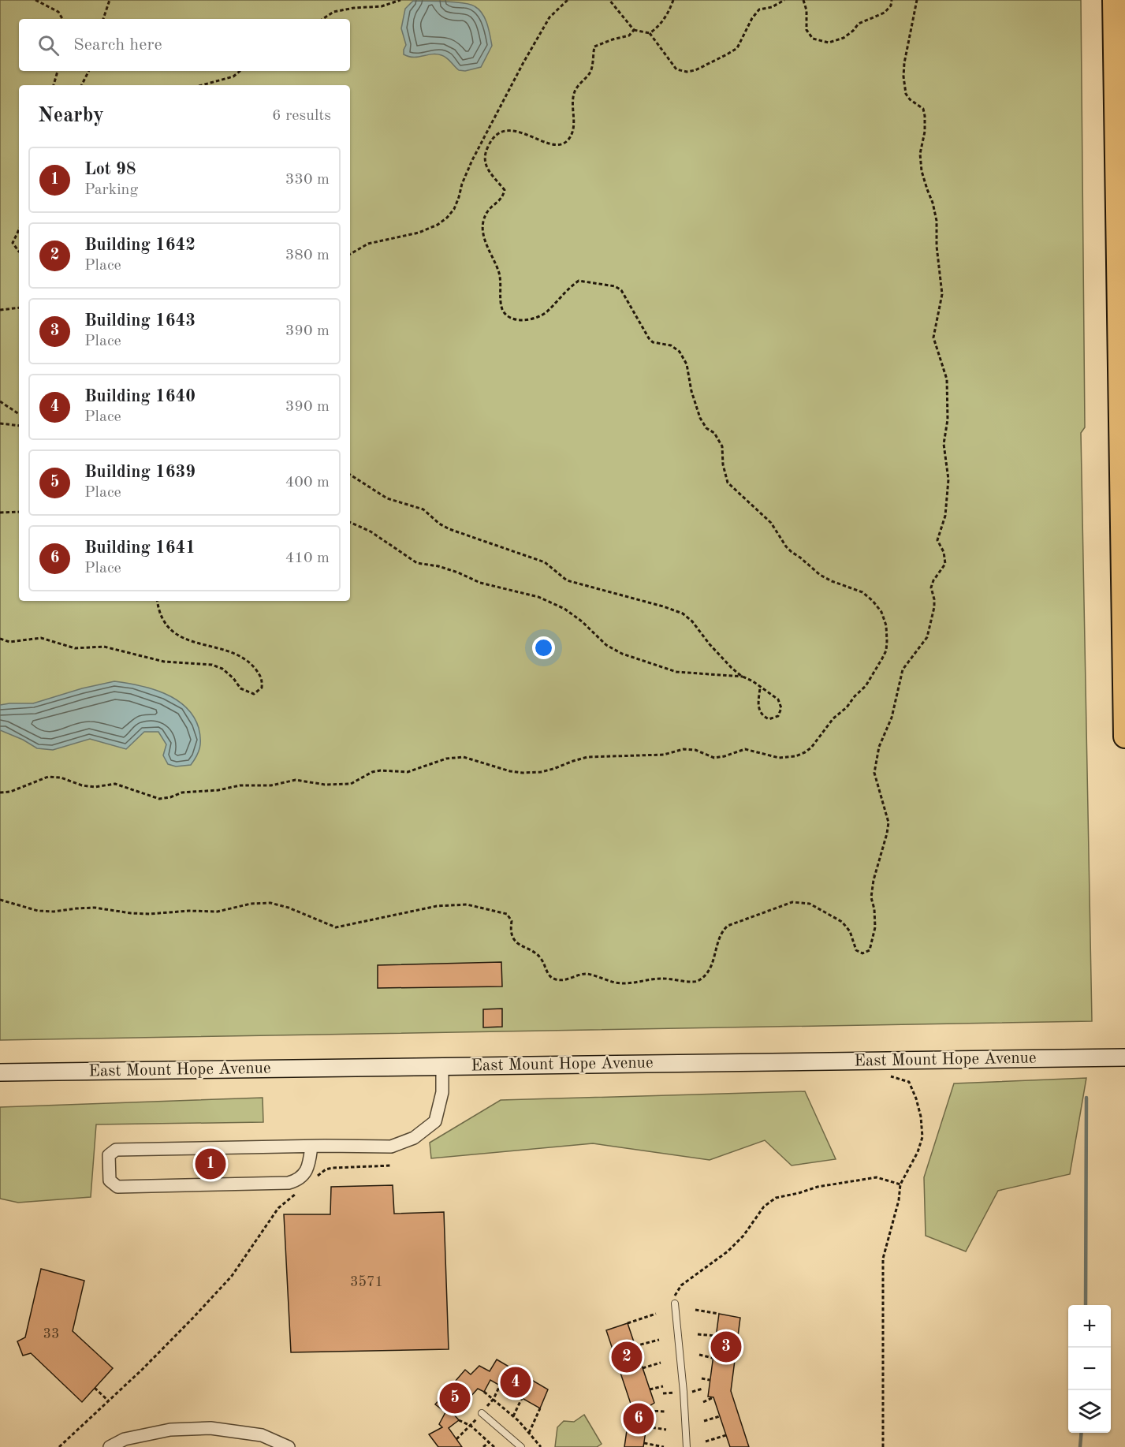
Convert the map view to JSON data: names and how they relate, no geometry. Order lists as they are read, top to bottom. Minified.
{"streets":{"street":["East Mount Hope Avenue"]},"house_numbers":["3571","33"],"page":{"search":"Search here","heading":["Nearby","6 results"],"list":[{"mark":"1","name":"Lot 98","note":"Parking","value":"330 m"},{"mark":"2","name":"Building 1642","note":"Place","value":"380 m"},{"mark":"3","name":"Building 1643","note":"Place","value":"390 m"},{"mark":"4","name":"Building 1640","note":"Place","value":"390 m"},{"mark":"5","name":"Building 1639","note":"Place","value":"400 m"},{"mark":"6","name":"Building 1641","note":"Place","value":"410 m"}],"pins":["1","3","2","4","5","6"],"map_buttons":["+","−"]}}
